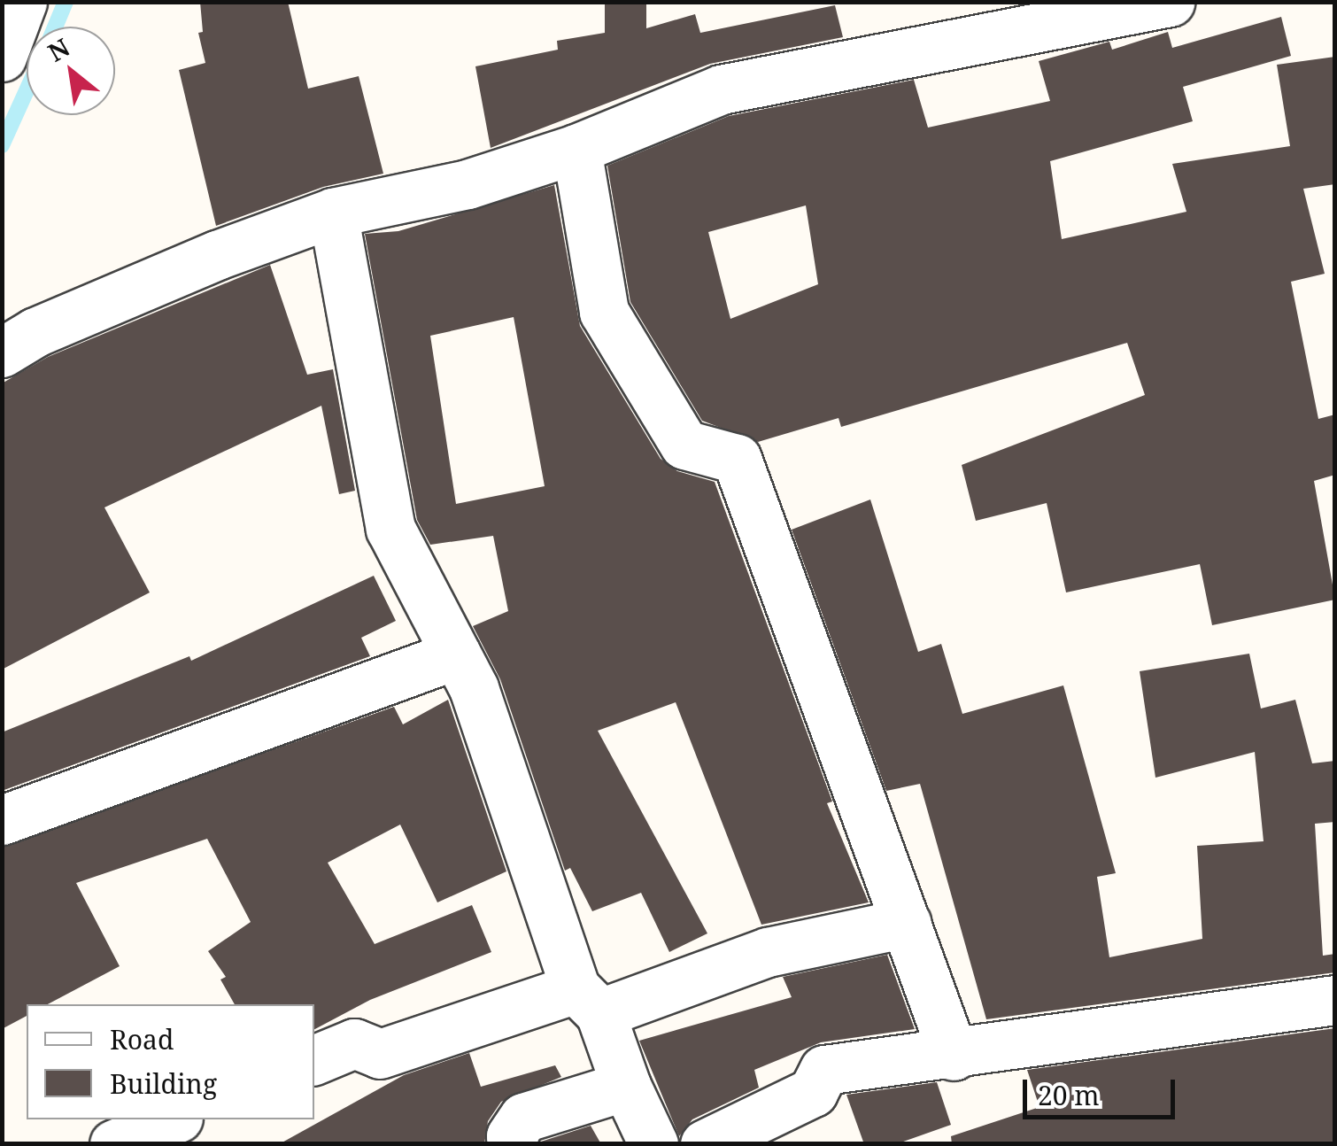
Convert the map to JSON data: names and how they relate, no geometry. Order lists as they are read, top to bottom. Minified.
{"legend":["Road","Building"],"scale_bar":"20 m","north":"top left"}
